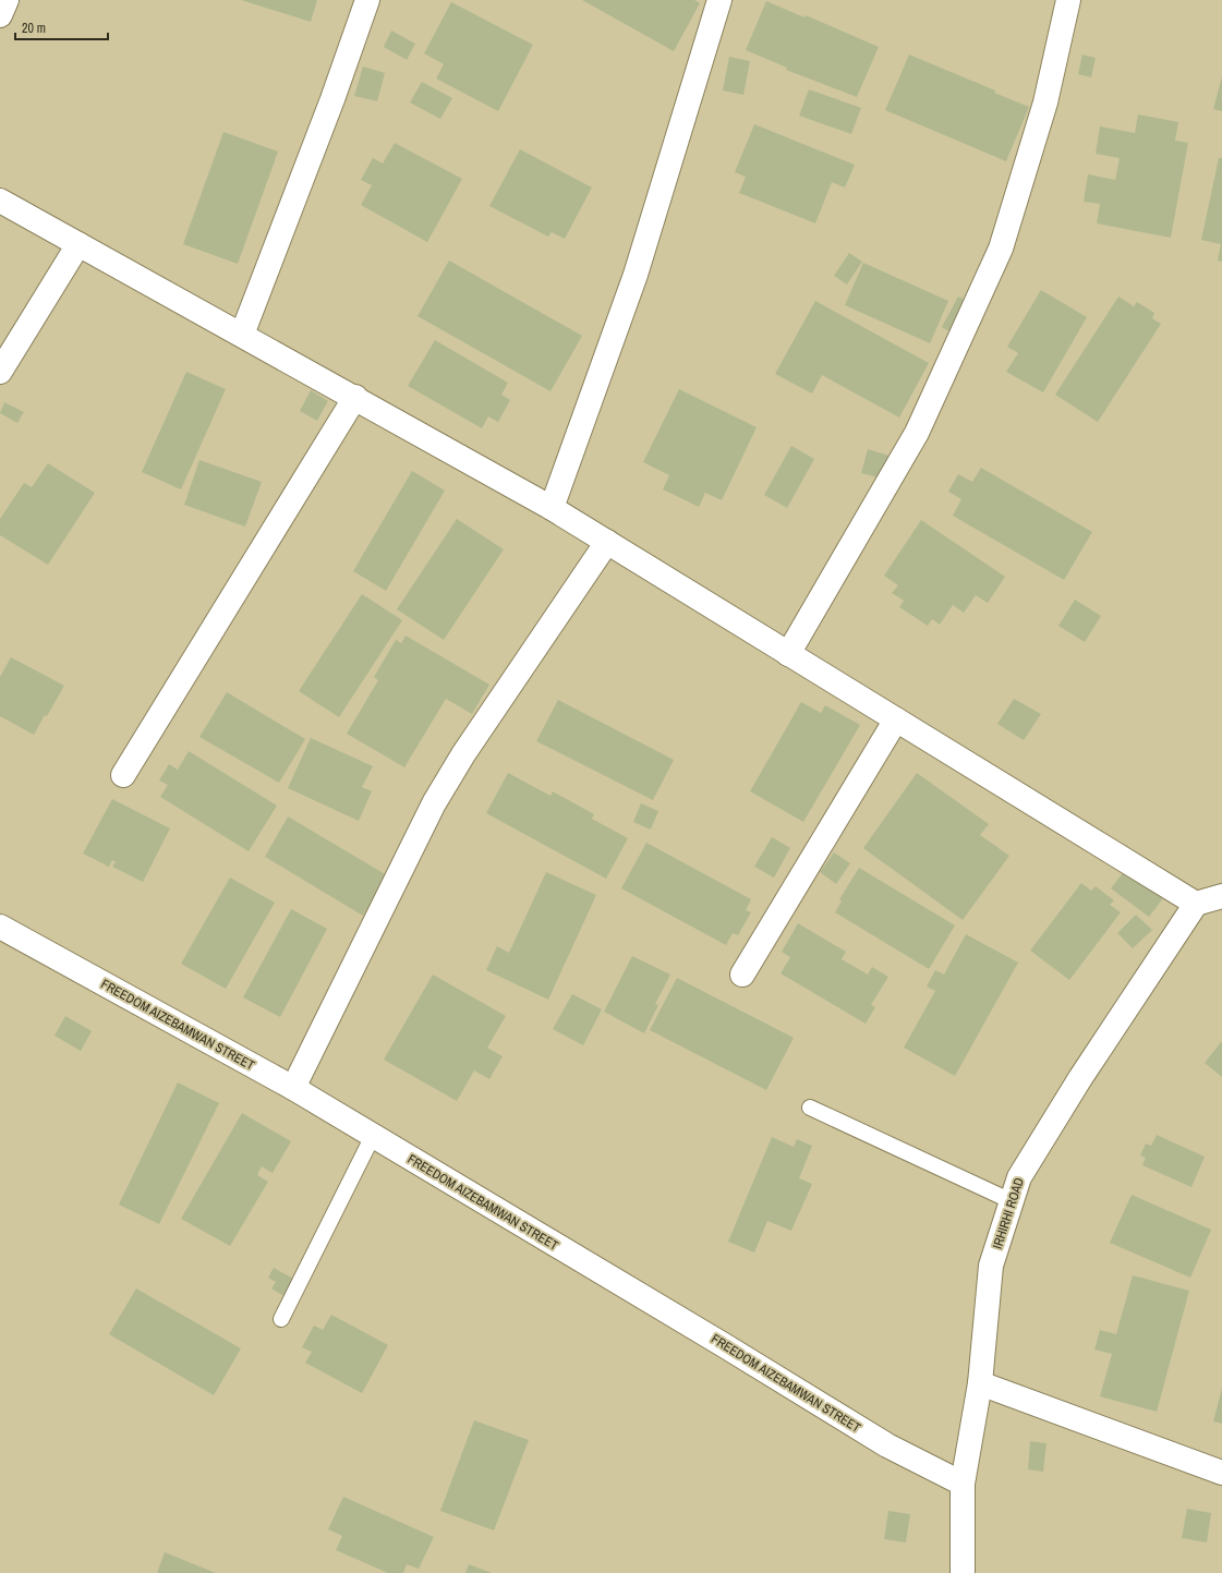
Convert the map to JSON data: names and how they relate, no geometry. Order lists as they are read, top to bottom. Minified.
{"streets":{"street":["FREEDOM AIZEBAMWAN STREET","IRHIRHI ROAD"]},"crossings":[["FREEDOM AIZEBAMWAN STREET","IRHIRHI ROAD"]],"scale_bar":"20 m"}
